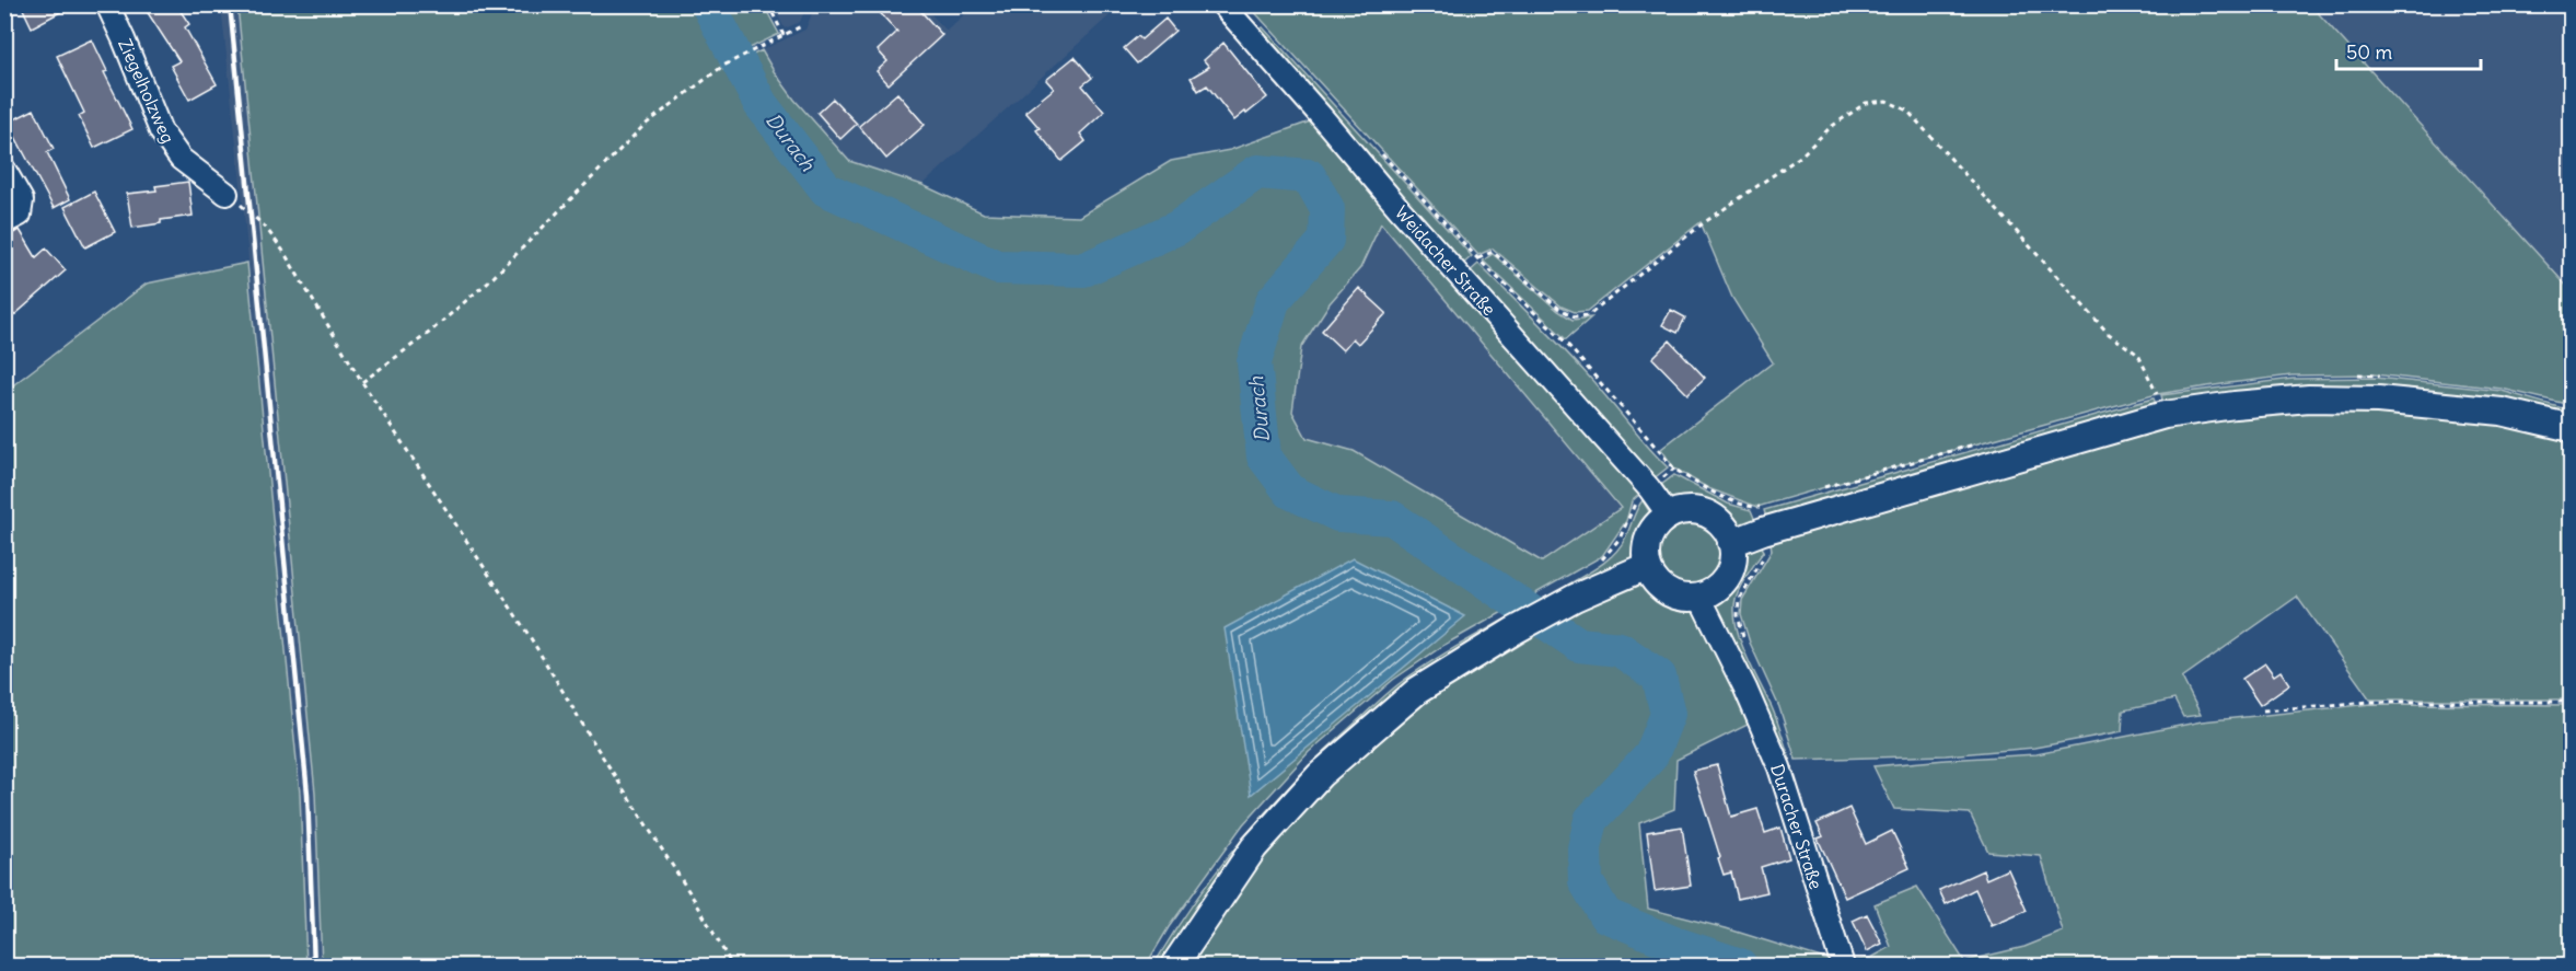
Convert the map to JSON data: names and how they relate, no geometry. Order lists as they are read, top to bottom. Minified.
{"streets":{"street":["Ziegelholzweg","Weidacher Straße","Duracher Straße"]},"crossings":[["Weidacher Straße","Duracher Straße"]],"water":["Durach"],"scale_bar":"50 m"}
